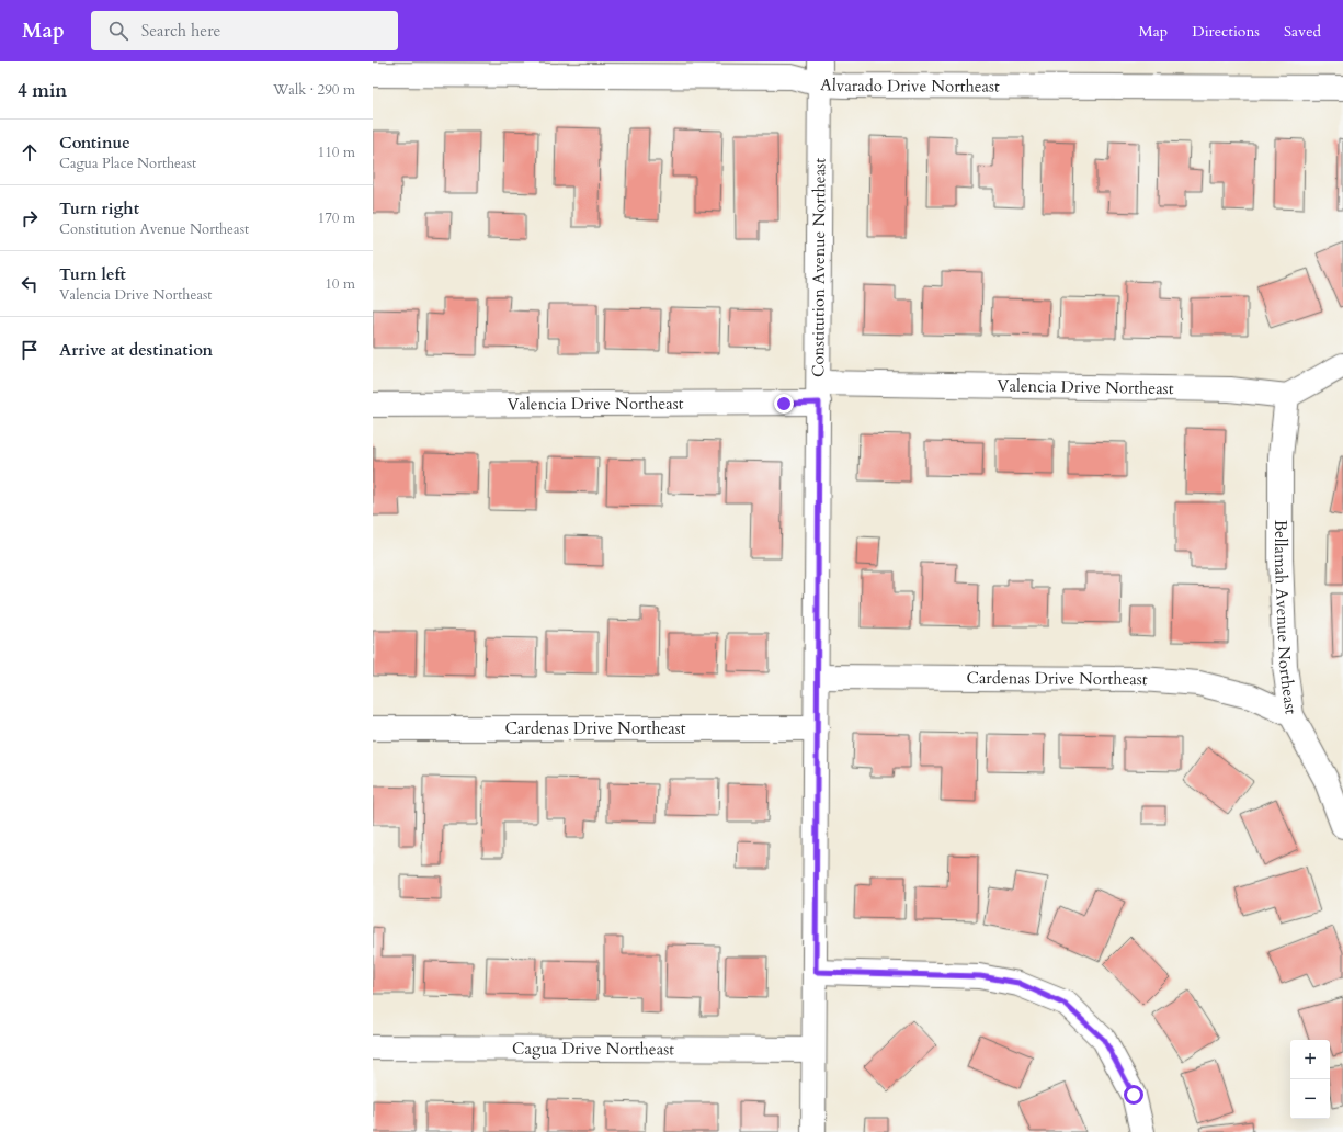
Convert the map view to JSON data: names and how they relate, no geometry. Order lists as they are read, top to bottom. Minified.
{"streets":{"street":["Alvarado Drive Northeast","Constitution Avenue Northeast","Valencia Drive Northeast","Bellamah Avenue Northeast","Cardenas Drive Northeast","Cagua Drive Northeast"]},"crossings":[["Alvarado Drive Northeast","Constitution Avenue Northeast"],["Constitution Avenue Northeast","Valencia Drive Northeast"],["Constitution Avenue Northeast","Cardenas Drive Northeast"],["Constitution Avenue Northeast","Cagua Drive Northeast"],["Valencia Drive Northeast","Bellamah Avenue Northeast"],["Bellamah Avenue Northeast","Cardenas Drive Northeast"]],"page":{"header":"Map","search":"Search here","nav":["Map","Directions","Saved"],"heading":["4 min","Walk · 290 m"],"list":[["Continue","Cagua Place Northeast","110 m"],["Turn right","Constitution Avenue Northeast","170 m"],["Turn left","Valencia Drive Northeast","10 m"],"Arrive at destination"],"map_buttons":["+","−"]}}
